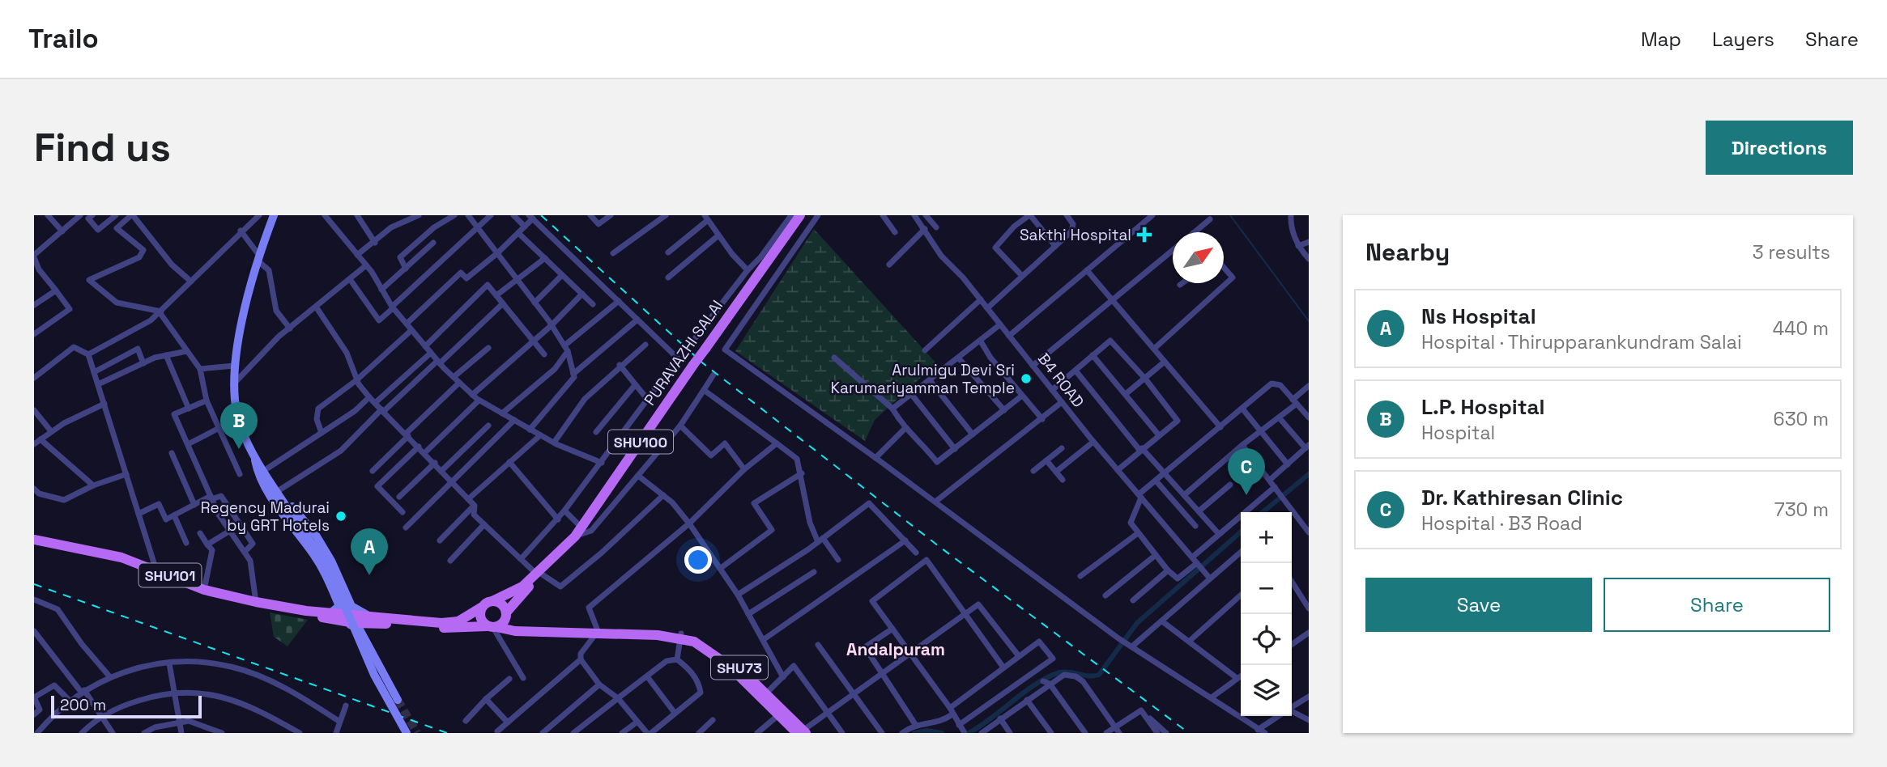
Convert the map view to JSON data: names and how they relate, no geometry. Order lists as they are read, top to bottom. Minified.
{"streets":{"main road":["PURAVAZHI SALAI","SHU100","SHU101","SHU73"],"street":["B4 ROAD"]},"crossings":[["PURAVAZHI SALAI","SHU101"],["PURAVAZHI SALAI","SHU73"],["SHU101","SHU73"]],"districts":["Andalpuram"],"places":{"health":["Sakthi Hospital"],"other":["Arulmigu Devi Sri Karumariyamman Temple","Regency Madurai by GRT Hotels"]},"scale_bar":"200 m","north":"top right","page":{"header":"Trailo","nav":["Map","Layers","Share"],"buttons":["Directions",["Save","Share"]],"title":"Find us","heading":["Nearby","3 results"],"list":[{"mark":"A","name":"Ns Hospital","note":"Hospital · Thirupparankundram Salai","value":"440 m"},{"mark":"B","name":"L.P. Hospital","note":"Hospital","value":"630 m"},{"mark":"C","name":"Dr. Kathiresan Clinic","note":"Hospital · B3 Road","value":"730 m"}],"pins":["B","C","A"],"map_buttons":["+","−"],"scale":"200 m"}}
